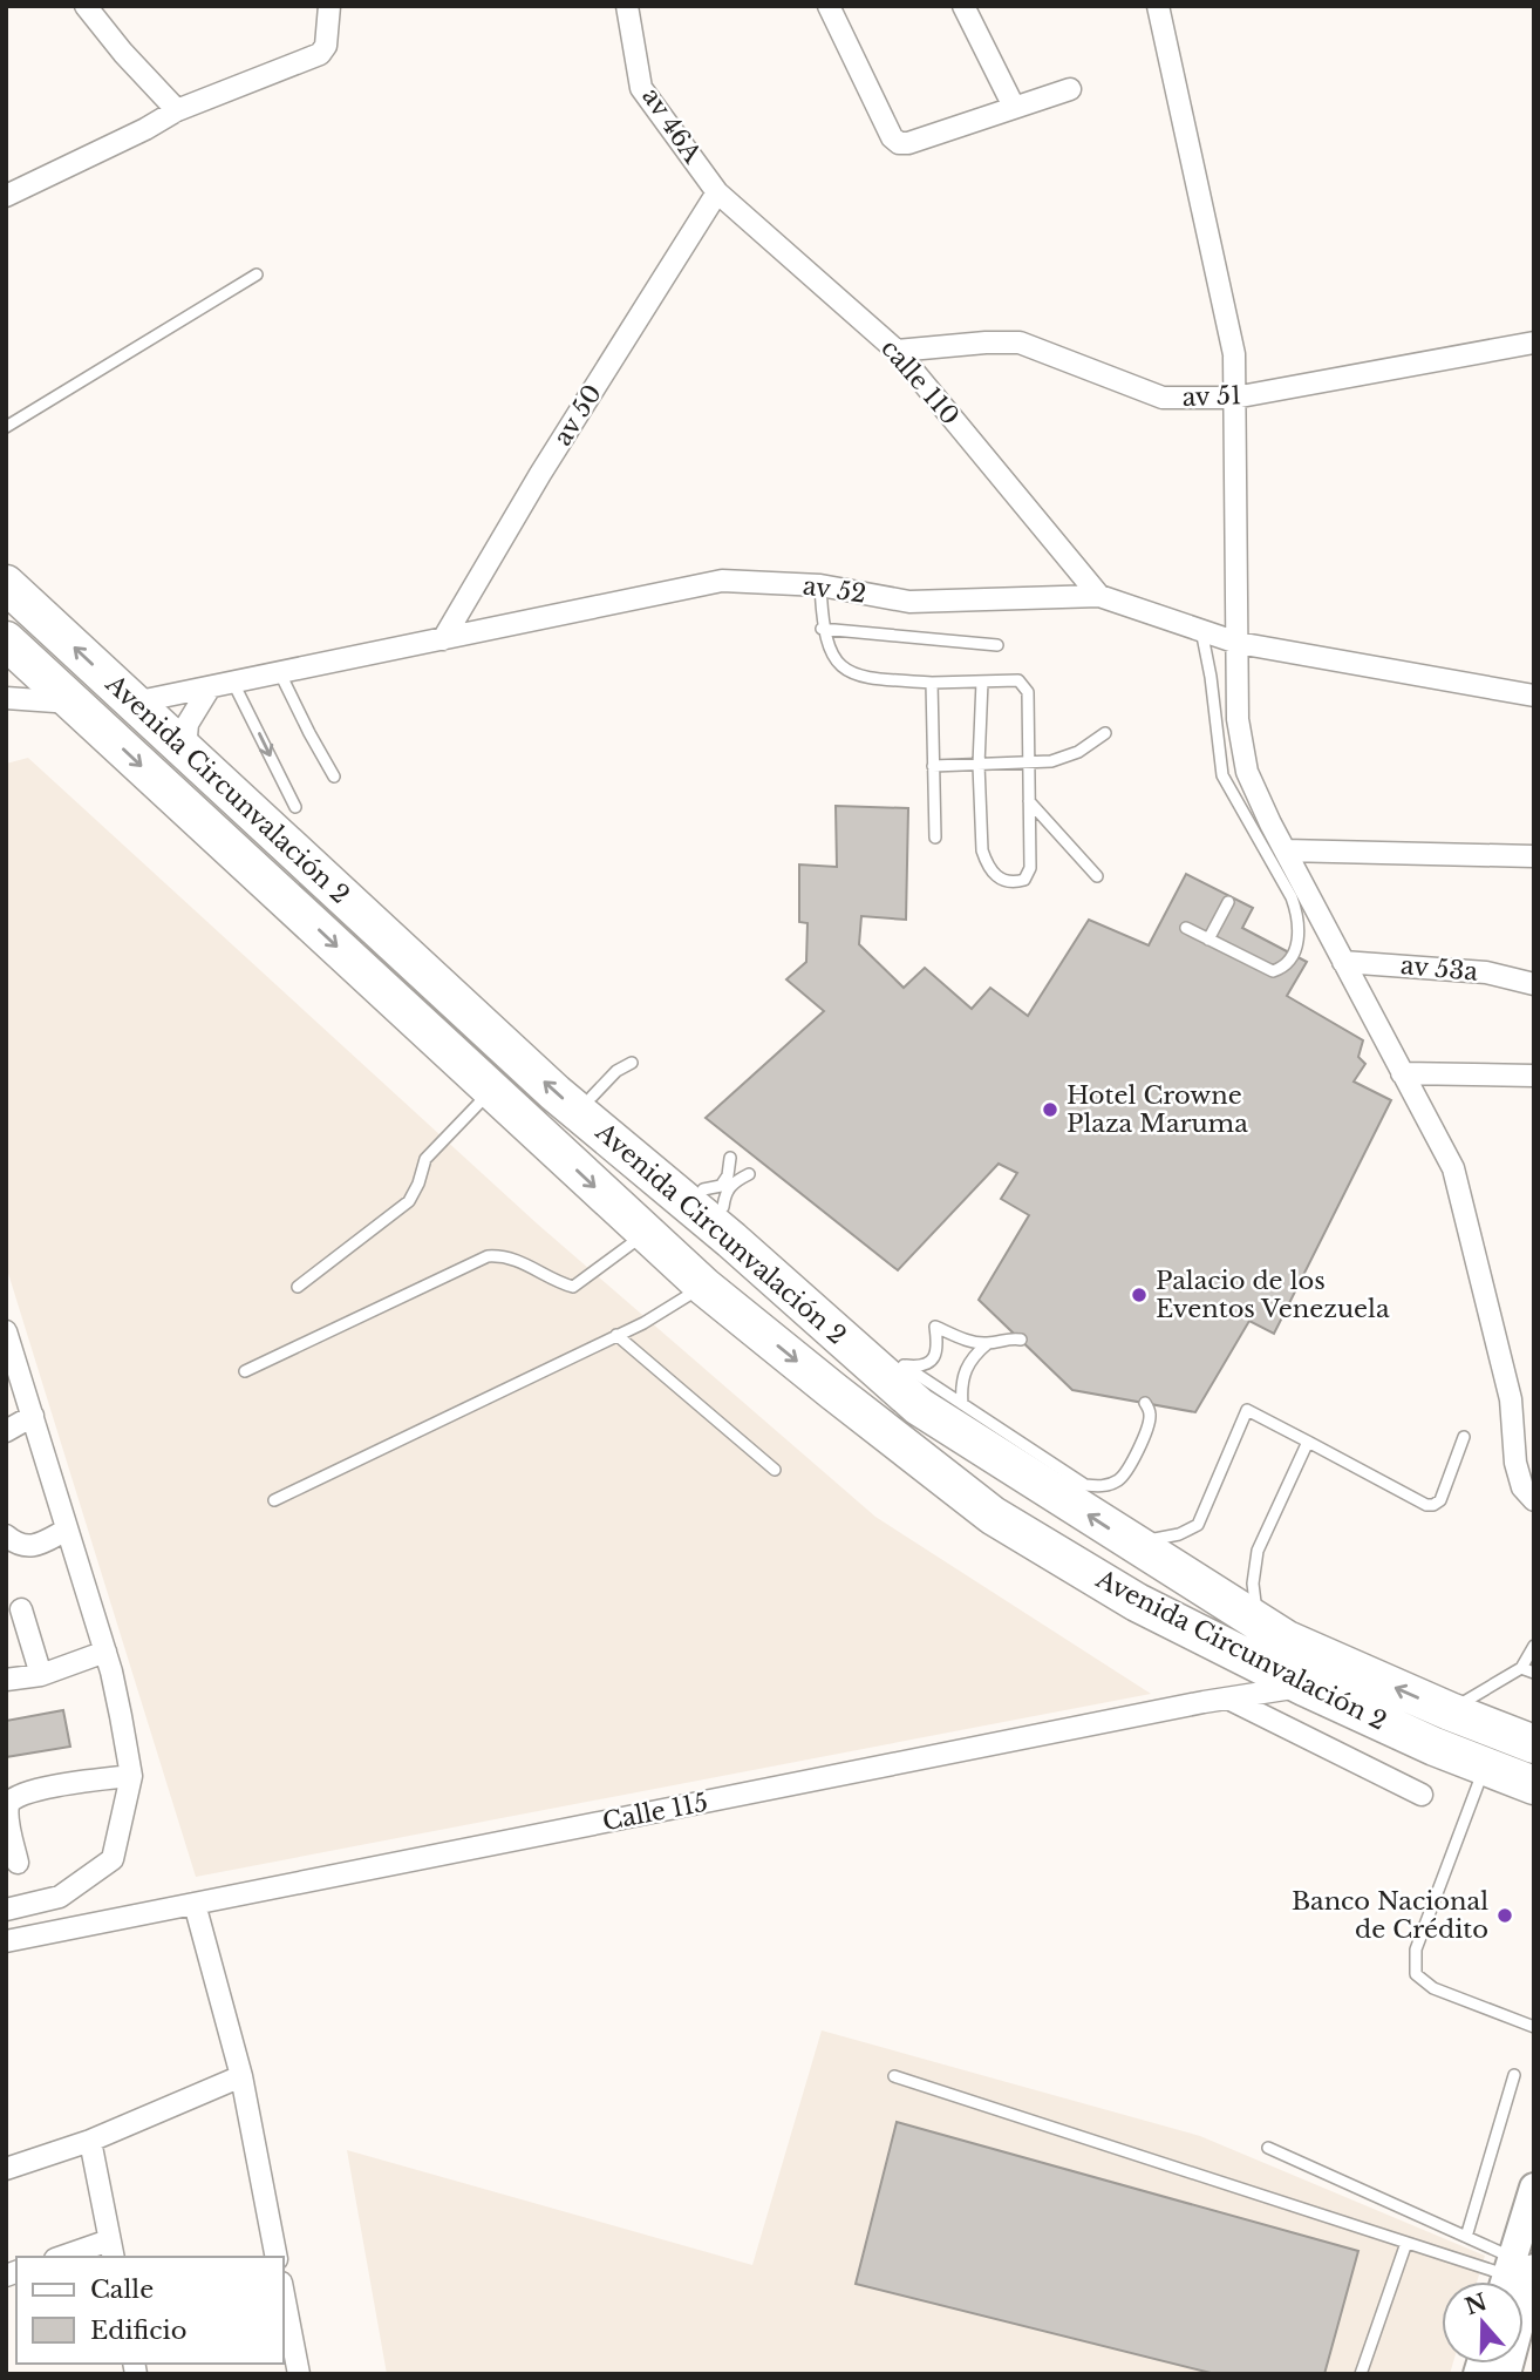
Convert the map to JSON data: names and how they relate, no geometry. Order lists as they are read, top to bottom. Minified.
{"streets":{"highway":["Avenida Circunvalación 2"],"street":["av 46A","calle 110","av 51","av 50","av 52","av 53a","Calle 115"]},"crossings":[["av 46A","calle 110"],["av 46A","av 50"],["calle 110","av 51"],["calle 110","av 50"],["calle 110","av 52"],["av 50","av 52"],["av 52","Avenida Circunvalación 2"],["Avenida Circunvalación 2","Calle 115"]],"places":["Hotel Crowne Plaza Maruma","Palacio de los Eventos Venezuela","Banco Nacional de Crédito"],"legend":["Calle","Edificio"],"north":"top"}
